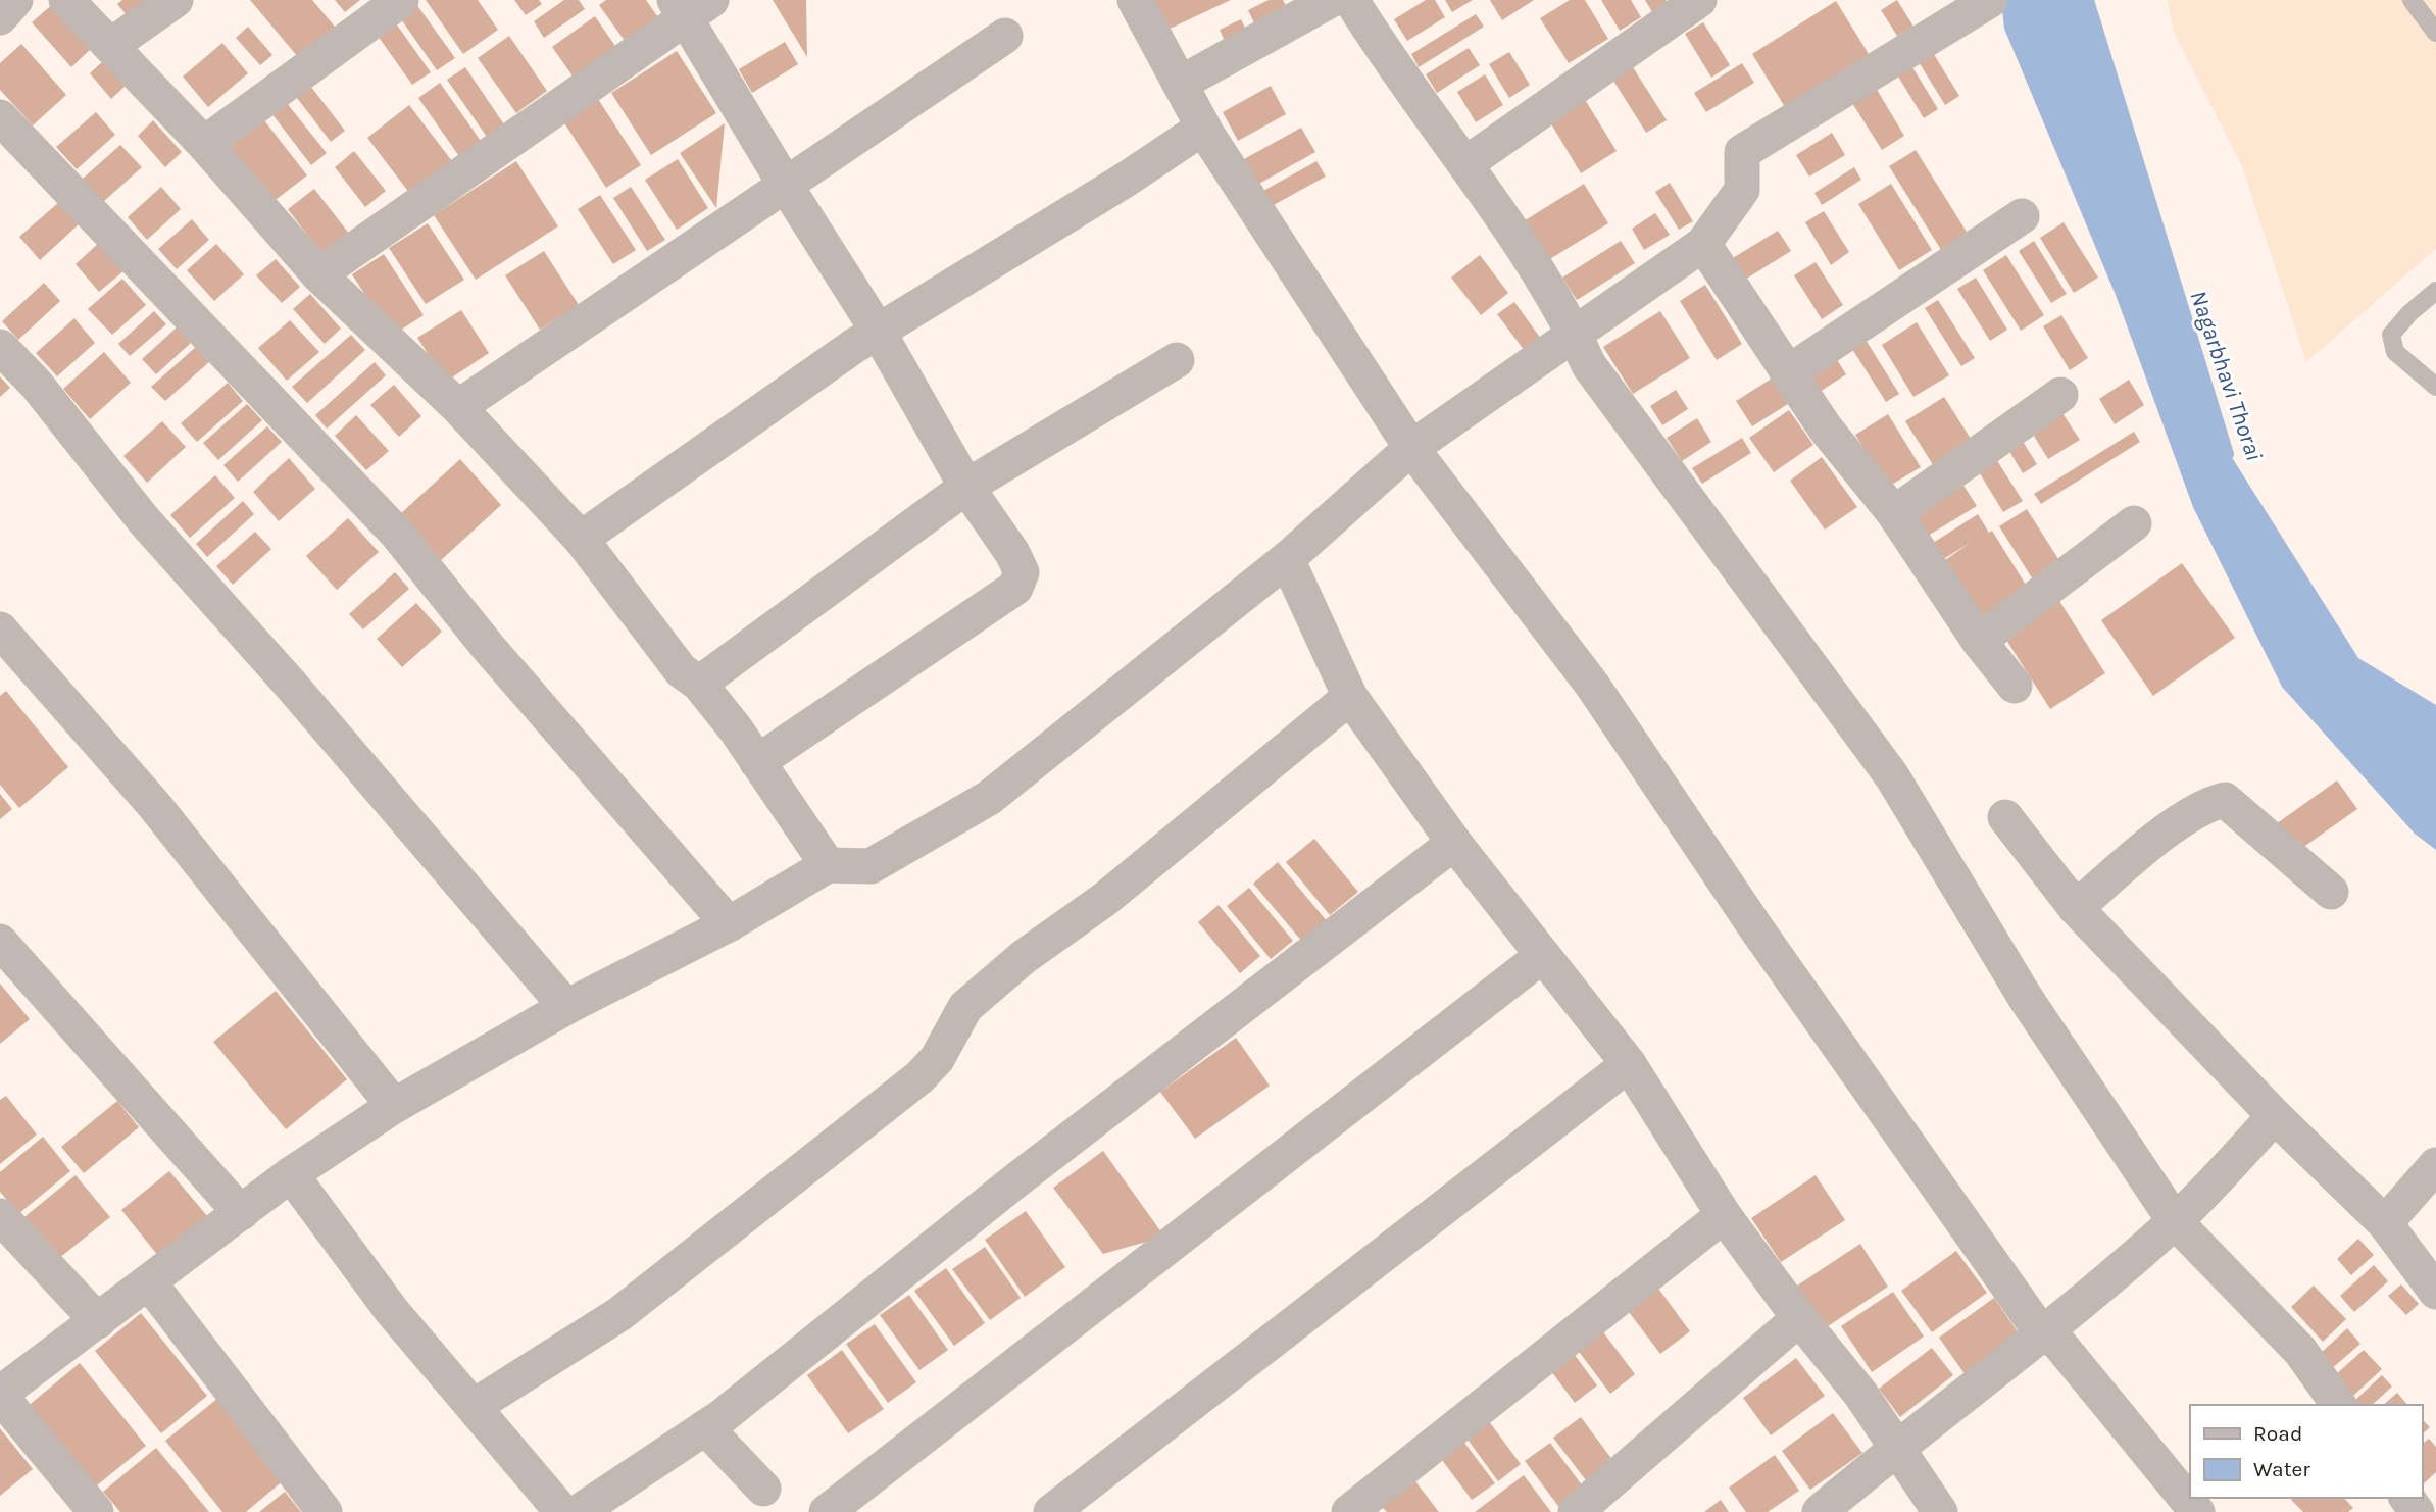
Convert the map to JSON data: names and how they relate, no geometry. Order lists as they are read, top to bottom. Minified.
{"water":["Nagarbhavi Thorai"],"legend":["Road","Water"]}
